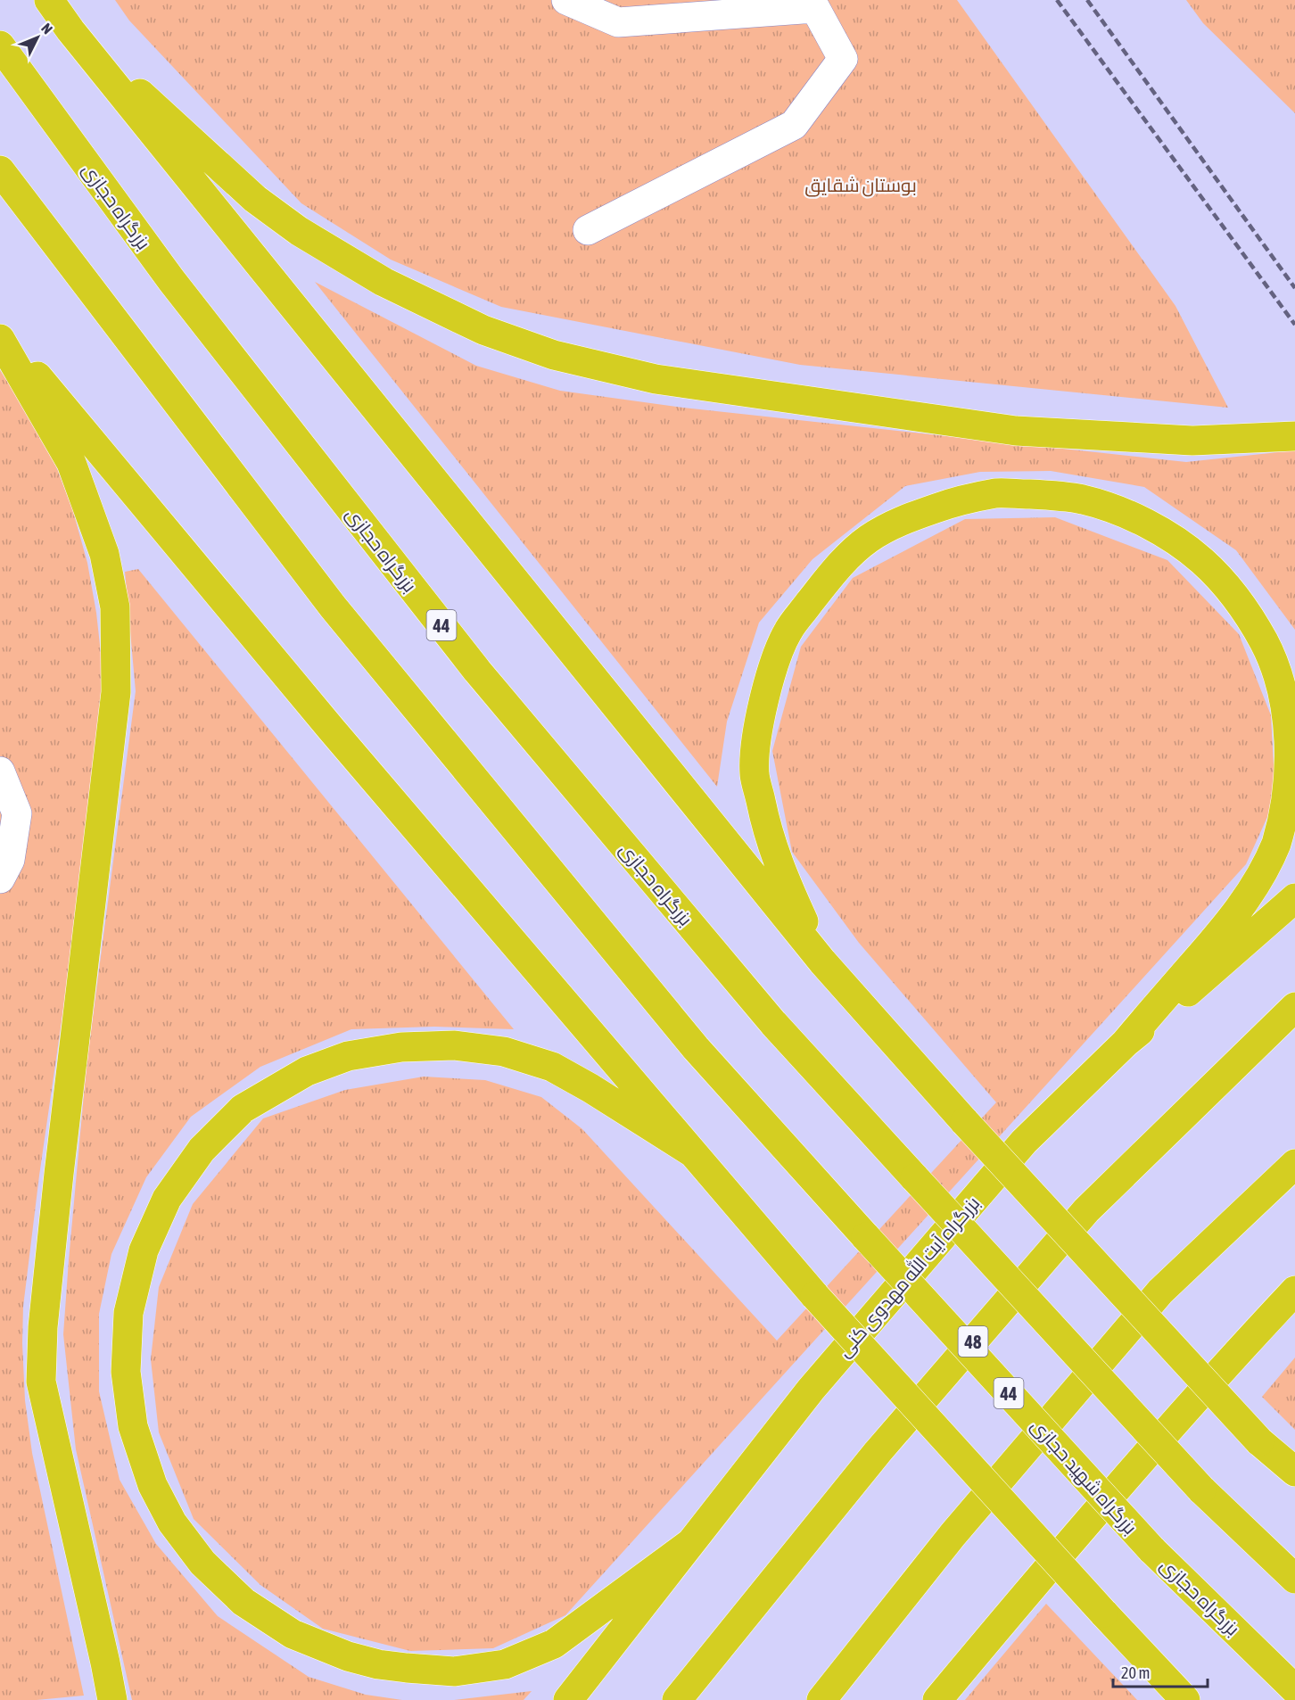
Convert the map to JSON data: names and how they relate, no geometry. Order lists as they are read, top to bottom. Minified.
{"streets":{"highway":["بزرگراه حجازی","44","بزرگراه آیت الله مهدوی کنی","48","بزرگراه شهید حجازی"]},"crossings":[["بزرگراه حجازی","بزرگراه شهید حجازی"]],"parks":["بوستان شقایق"],"scale_bar":"20 m","north":"top right"}
